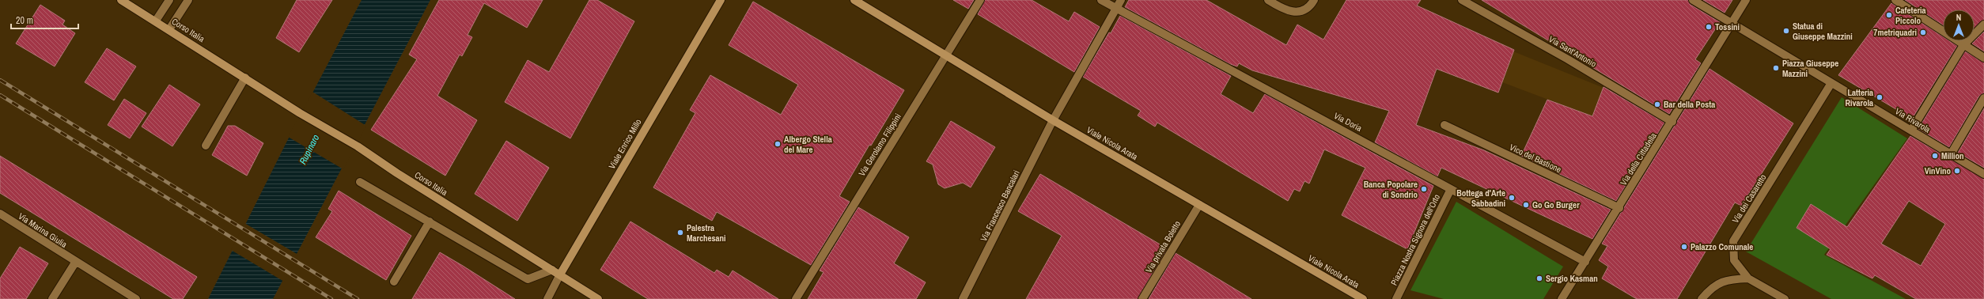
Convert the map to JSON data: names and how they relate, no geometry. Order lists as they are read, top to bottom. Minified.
{"streets":{"main road":["Corso Italia","Viale Nicola Arata","Viale Enrico Millo"],"street":["Via Sant'Antonio","Via Rivarola","Via Doria","Via Gerolamo Filippini","Vico del Bastione","Via della Cittadella","Via dei Casaretto","Via Francesco Bancalari","Via Marina Giulia","Piazza Nostra Signora dell'Orto","Via privata Boletto"]},"crossings":[["Corso Italia","Viale Enrico Millo"],["Via Sant'Antonio","Via della Cittadella"],["Via Rivarola","Via dei Casaretto"],["Via Doria","Via della Cittadella"],["Via Doria","Via Francesco Bancalari"],["Via Doria","Piazza Nostra Signora dell'Orto"],["Viale Nicola Arata","Via Gerolamo Filippini"],["Viale Nicola Arata","Via Francesco Bancalari"],["Viale Nicola Arata","Via privata Boletto"],["Vico del Bastione","Via della Cittadella"]],"water":["Rupinaro"],"places":["Cafeteria Piccolo","Tossini","Statua di Giuseppe Mazzini","7metriquadri","Piazza Giuseppe Mazzini","Latteria Rivarola","Bar della Posta","Albergo Stella del Mare","Million","VinVino","Banca Popolare di Sondrio","Bottega d'Arte Sabbadini","Go Go Burger","Palestra Marchesani","Palazzo Comunale","Sergio Kasman"],"scale_bar":"20 m","north":"top"}
